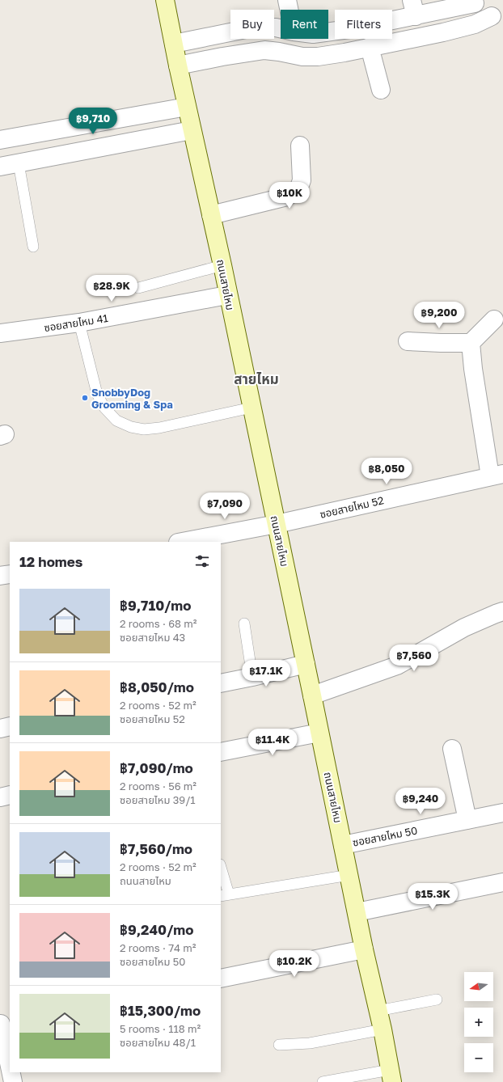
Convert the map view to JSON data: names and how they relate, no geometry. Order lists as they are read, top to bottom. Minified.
{"streets":{"main road":["ถนนสายไหม"],"street":["ซอยสายไหม 41","ซอยสายไหม 52","ซอยสายไหม 50"]},"crossings":[["ถนนสายไหม","ซอยสายไหม 41"],["ถนนสายไหม","ซอยสายไหม 52"],["ถนนสายไหม","ซอยสายไหม 50"]],"districts":["สายไหม"],"places":["SnobbyDog Grooming & Spa"],"north":"left","page":{"chip":["Buy","Rent","Filters"],"price":["฿9,710","฿10K","฿28.9K","฿9,200","฿8,050","฿7,090","฿7,560","฿17.1K","฿11.4K","฿9,240","฿15.3K","฿10.2K"],"heading":"12 homes","list":[{"name":"฿9,710/mo","note":"2 rooms · 68 m² · ซอยสายไหม 43"},{"name":"฿8,050/mo","note":"2 rooms · 52 m² · ซอยสายไหม 52"},{"name":"฿7,090/mo","note":"2 rooms · 56 m² · ซอยสายไหม 39/1"},{"name":"฿7,560/mo","note":"2 rooms · 52 m² · ถนนสายไหม"},{"name":"฿9,240/mo","note":"2 rooms · 74 m² · ซอยสายไหม 50"},{"name":"฿15,300/mo","note":"5 rooms · 118 m² · ซอยสายไหม 48/1"}],"map_buttons":["+","−"]}}
